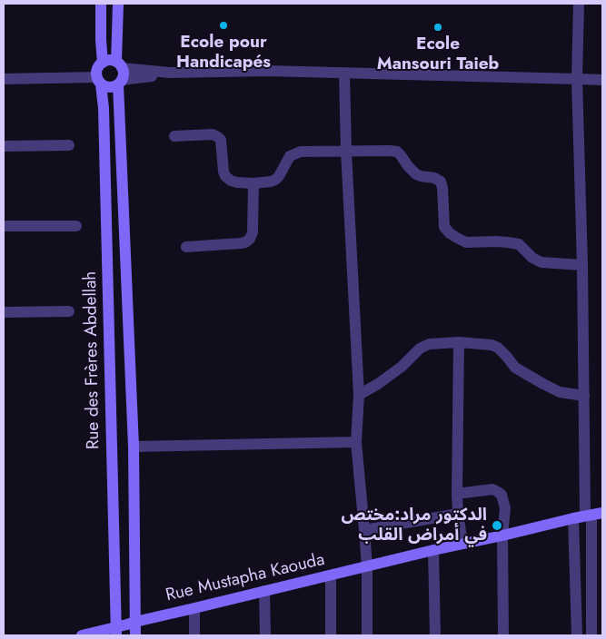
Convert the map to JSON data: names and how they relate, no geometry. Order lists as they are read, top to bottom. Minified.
{"streets":{"main road":["Rue des Frères Abdellah","Rue Mustapha Kaouda"]},"crossings":[["Rue des Frères Abdellah","Rue Mustapha Kaouda"]],"places":["Ecole pour Handicapés","Ecole Mansouri Taieb","الدكتور مراد:مختص في أمراض القلب"]}
